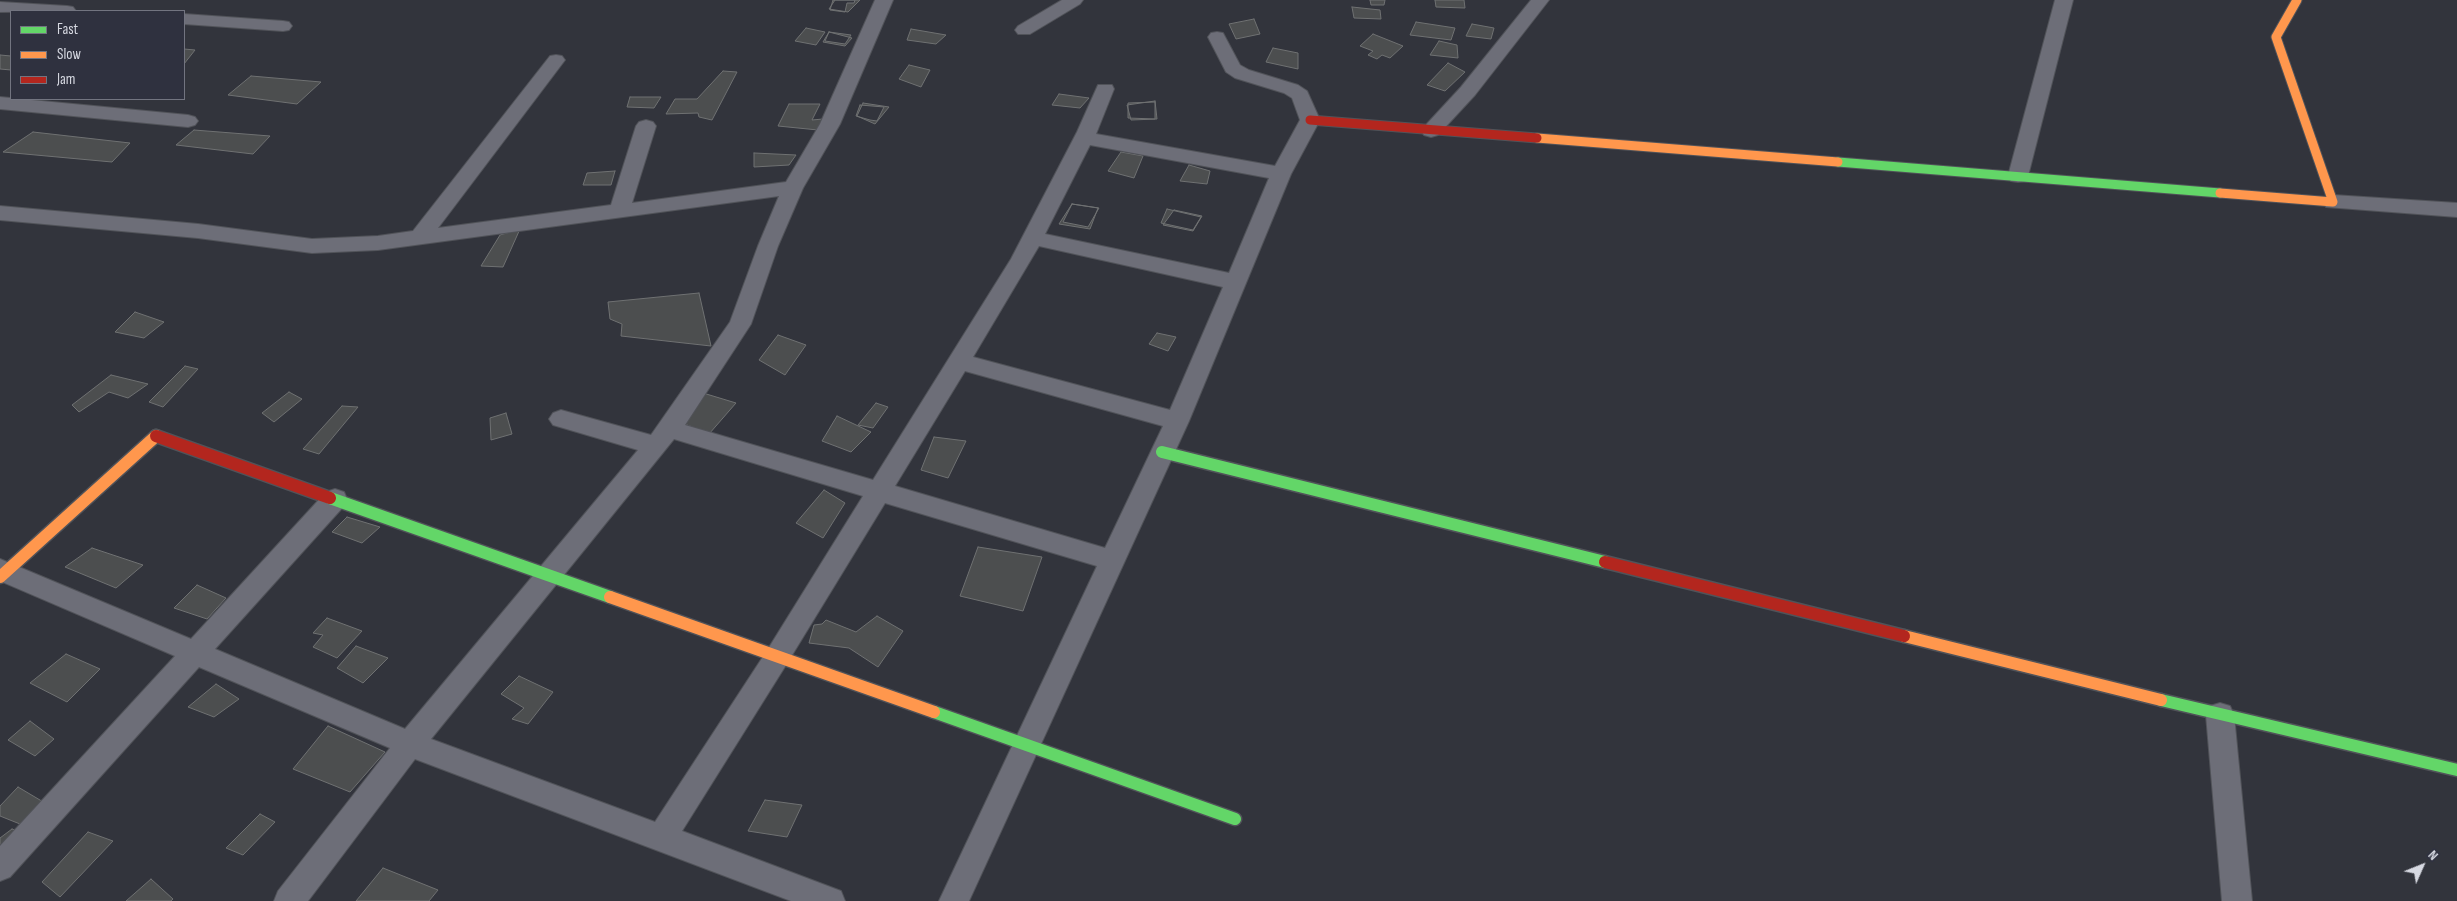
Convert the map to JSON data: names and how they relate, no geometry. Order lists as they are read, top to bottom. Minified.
{"legend":["Fast","Slow","Jam"],"north":"top right"}
